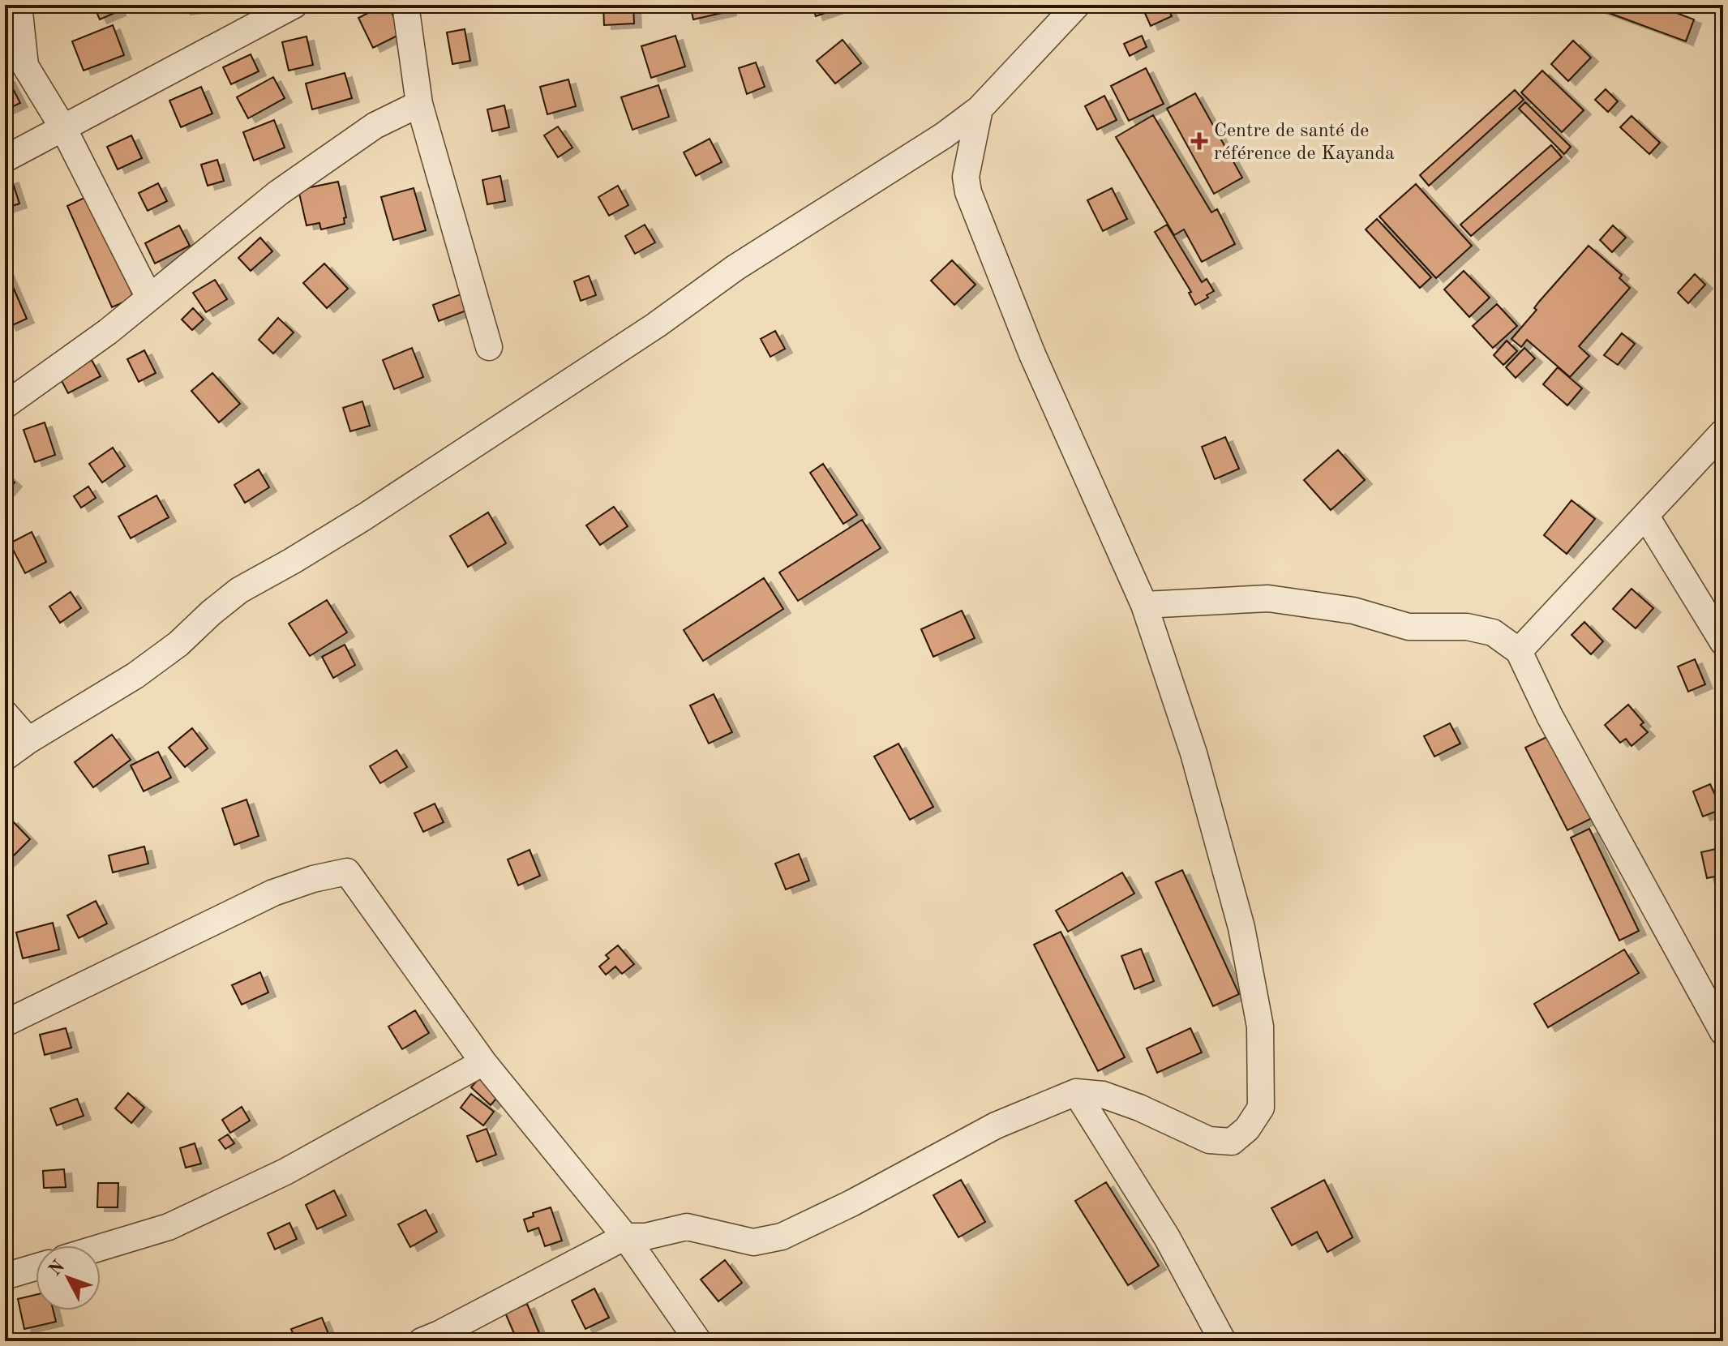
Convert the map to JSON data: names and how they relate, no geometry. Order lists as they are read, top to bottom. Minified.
{"places":{"health":["Centre de santé de référence de Kayanda"]},"north":"top left"}
